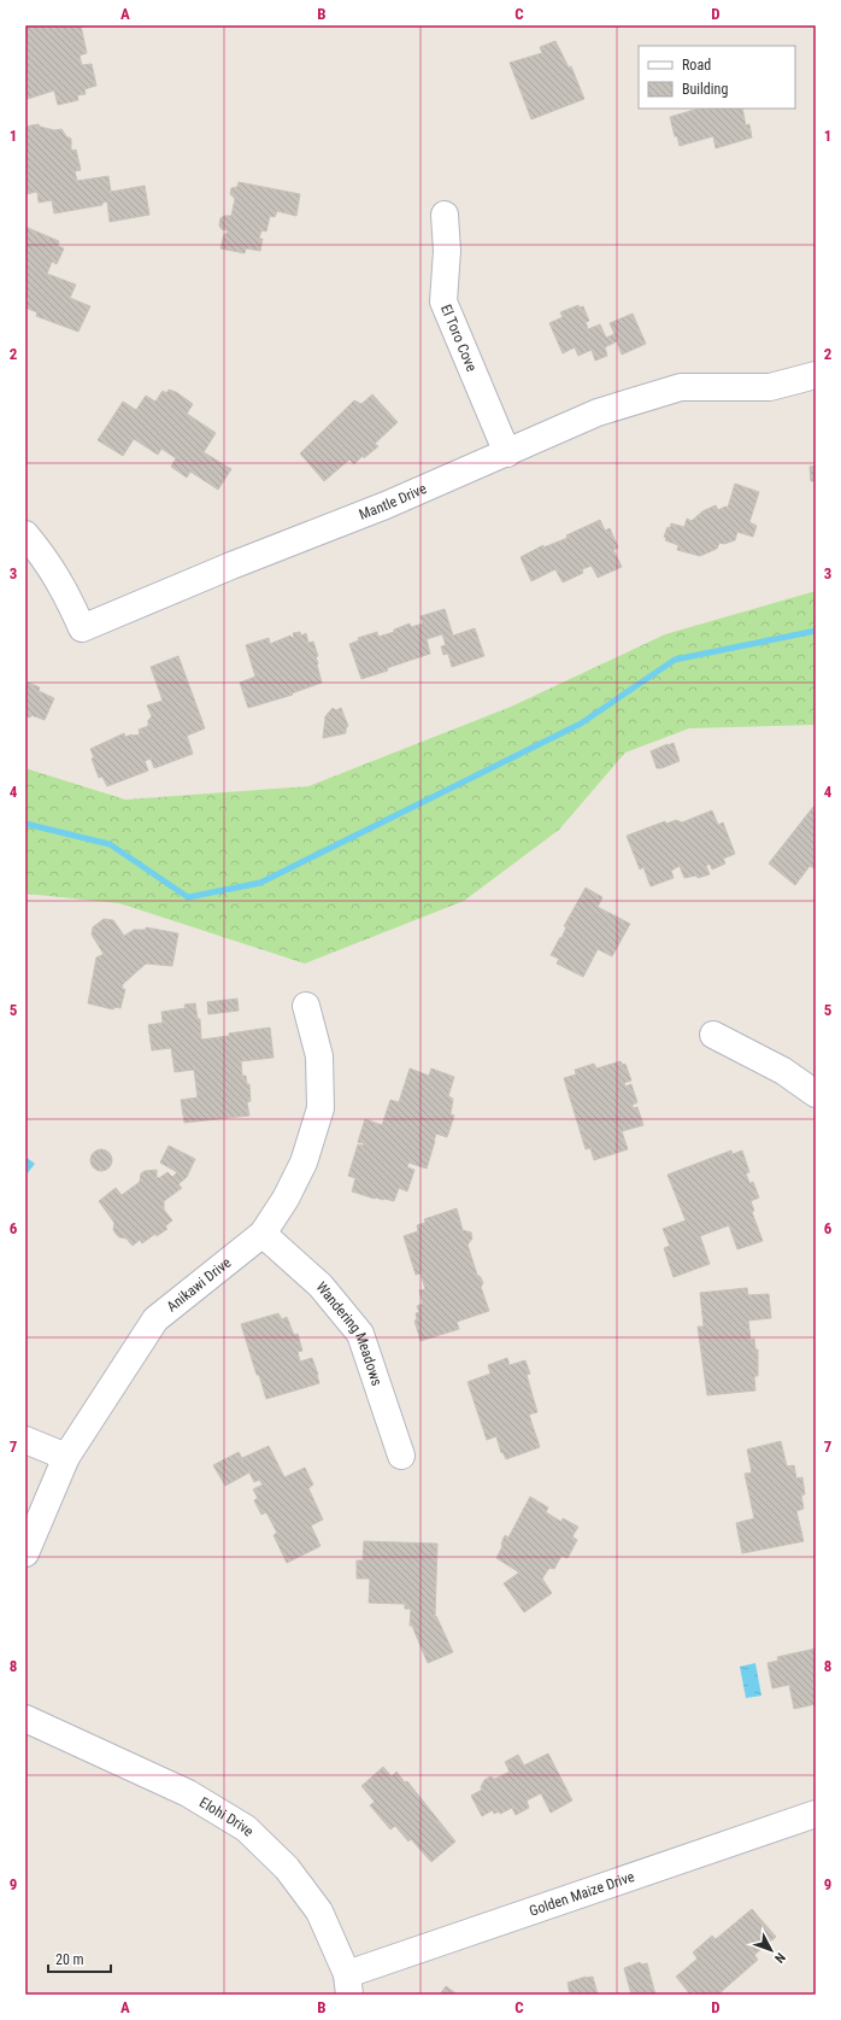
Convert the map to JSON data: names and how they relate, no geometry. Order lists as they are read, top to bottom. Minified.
{"streets":{"street":["El Toro Cove","Mantle Drive","Anikawi Drive","Wandering Meadows","Elohi Drive","Golden Maize Drive"]},"crossings":[["El Toro Cove","Mantle Drive"],["Anikawi Drive","Wandering Meadows"],["Elohi Drive","Golden Maize Drive"]],"legend":["Road","Building"],"scale_bar":"20 m","north":"bottom right","grid":{"columns":["A","B","C","D"],"rows":["1","2","3","4","5","6","7","8","9"]}}
